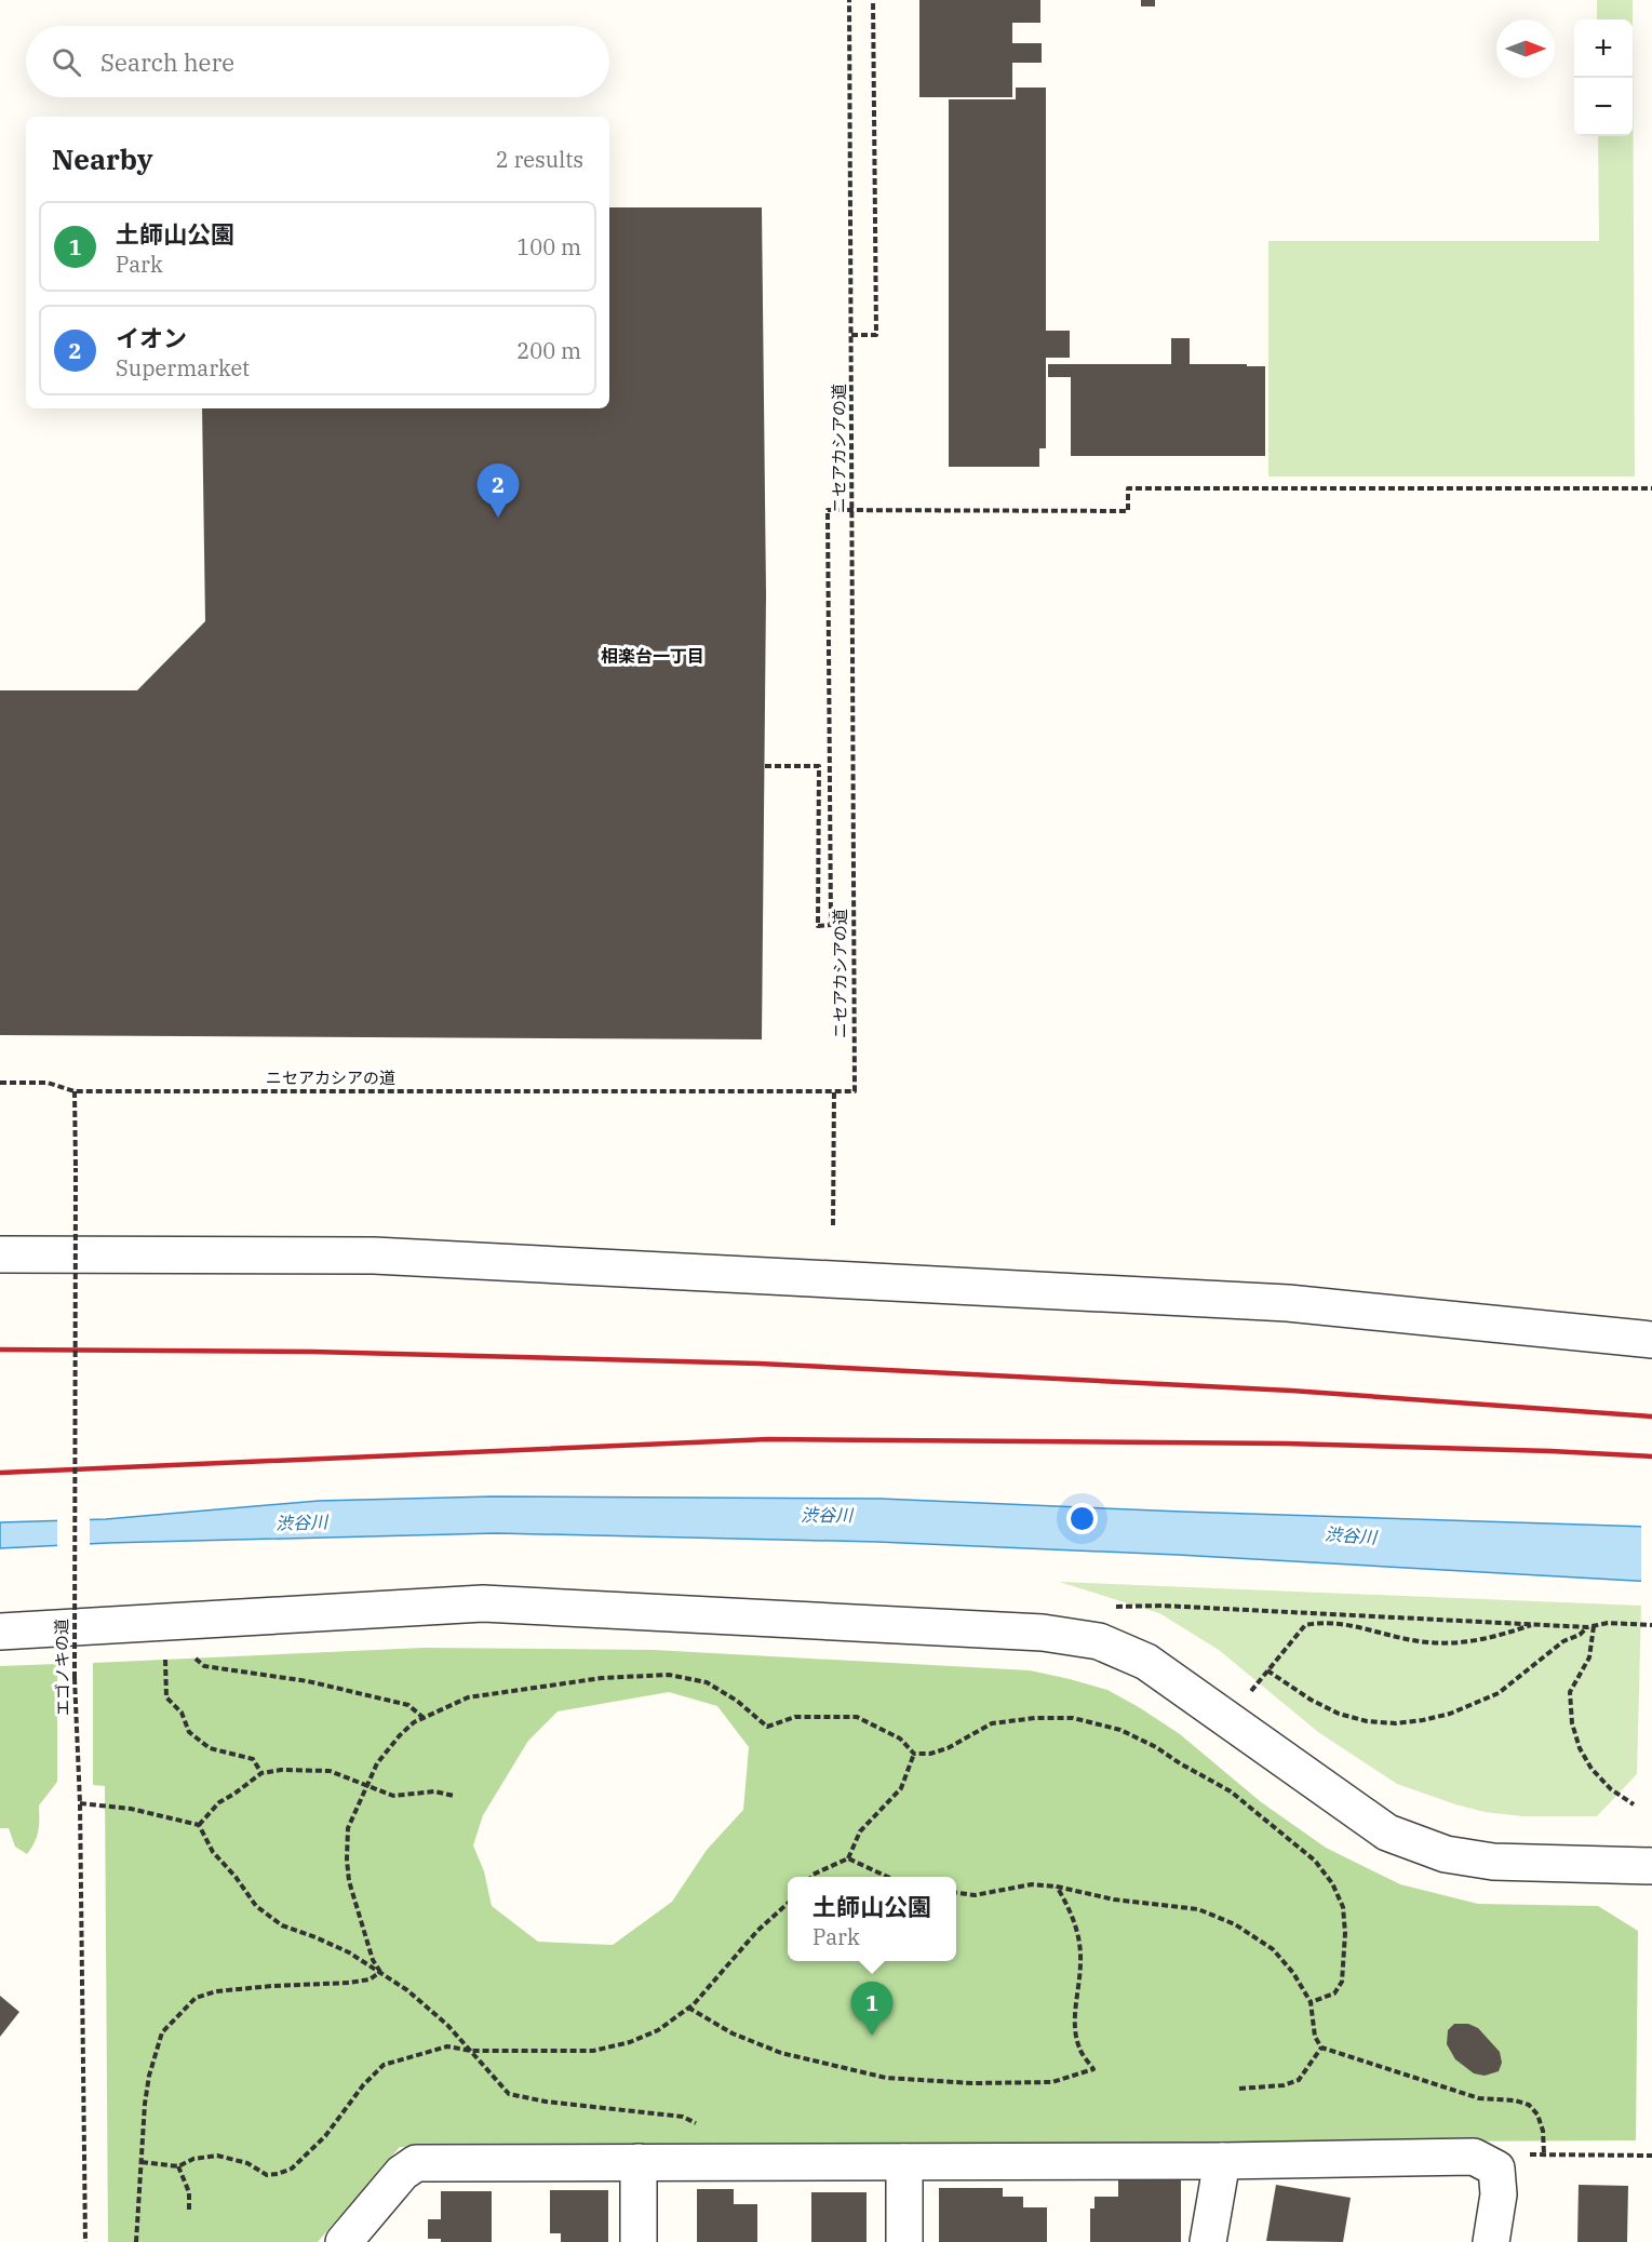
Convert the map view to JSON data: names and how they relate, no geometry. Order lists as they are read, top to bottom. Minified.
{"streets":{"path":["ニセアカシアの道","エゴノキの道"]},"crossings":[["ニセアカシアの道","エゴノキの道"]],"districts":["相楽台一丁目"],"water":["渋谷川"],"north":"right","page":{"map_buttons":["+","−"],"search":"Search here","heading":["Nearby","2 results"],"list":[{"mark":"1","name":"土師山公園","note":"Park","value":"100 m"},{"mark":"2","name":"イオン","note":"Supermarket","value":"200 m"}],"pins":["2","1"],"popup":["土師山公園","Park"]}}
